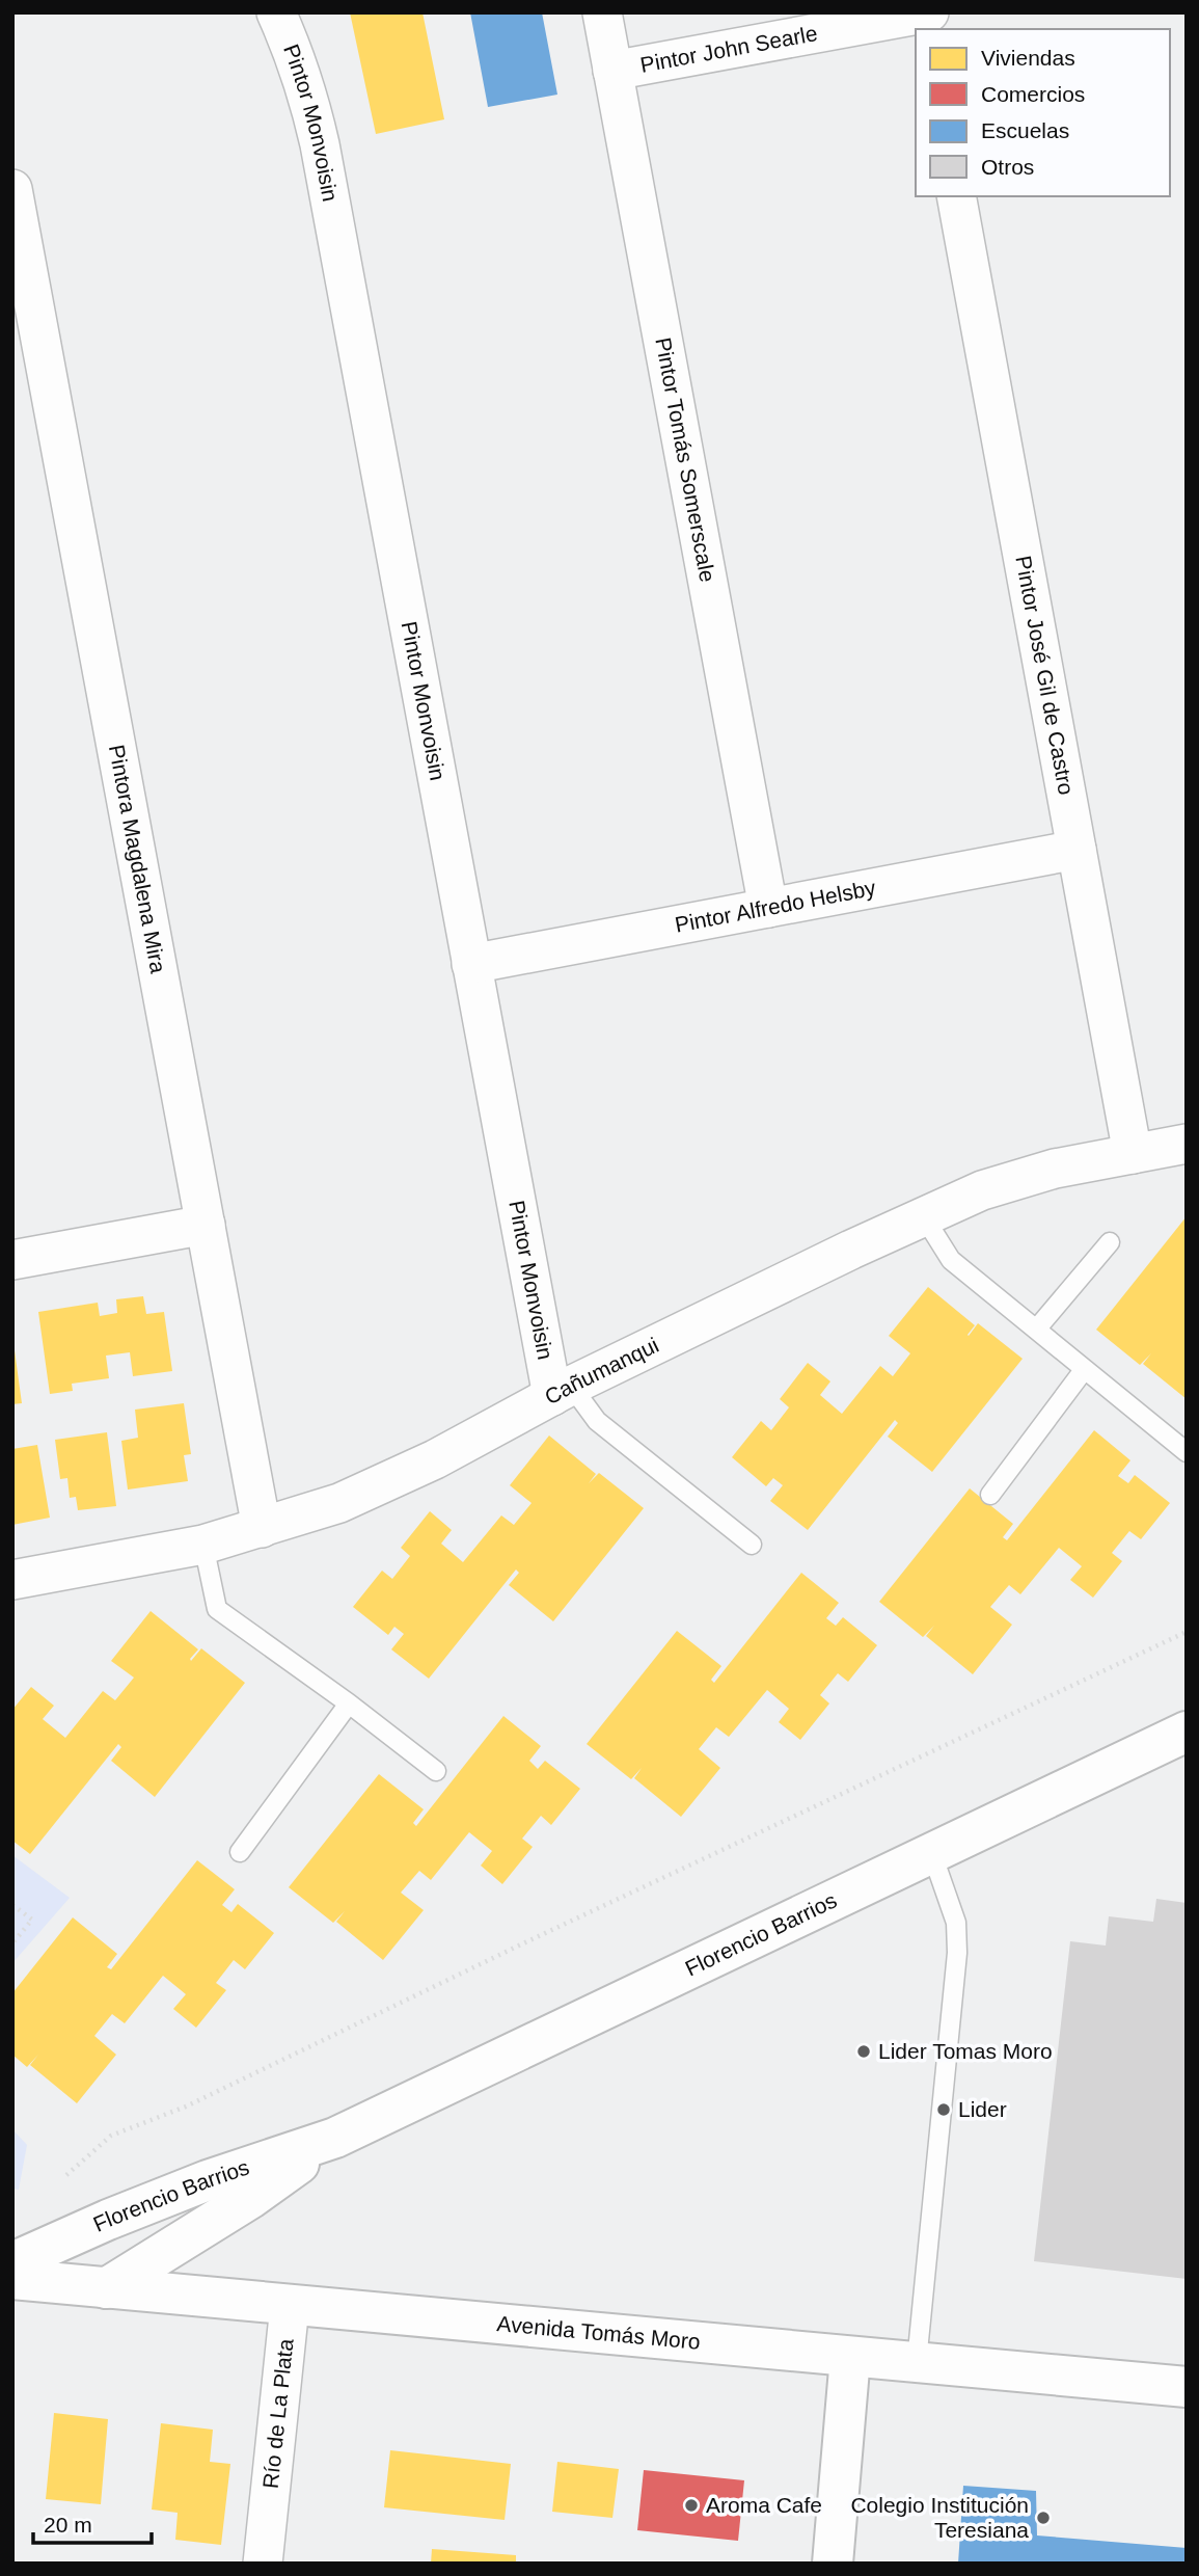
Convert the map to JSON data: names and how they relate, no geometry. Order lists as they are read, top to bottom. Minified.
{"streets":{"main road":["Florencio Barrios","Avenida Tomás Moro"],"street":["Pintor John Searle","Pintor Monvoisin","Pintor Tomás Somerscale","Pintor José Gil de Castro","Pintora Magdalena Mira","Pintor Alfredo Helsby","Cañumanqui","Río de La Plata"]},"crossings":[["Pintor John Searle","Pintor Tomás Somerscale"],["Pintor Monvoisin","Pintor Alfredo Helsby"],["Pintor Monvoisin","Cañumanqui"],["Pintor Tomás Somerscale","Pintor Alfredo Helsby"],["Pintor José Gil de Castro","Pintor Alfredo Helsby"],["Pintor José Gil de Castro","Cañumanqui"],["Pintora Magdalena Mira","Cañumanqui"],["Florencio Barrios","Avenida Tomás Moro"],["Avenida Tomás Moro","Río de La Plata"]],"places":["Lider Tomas Moro","Lider","Aroma Cafe","Colegio Institución Teresiana"],"legend":["Viviendas","Comercios","Escuelas","Otros"],"scale_bar":"20 m"}
